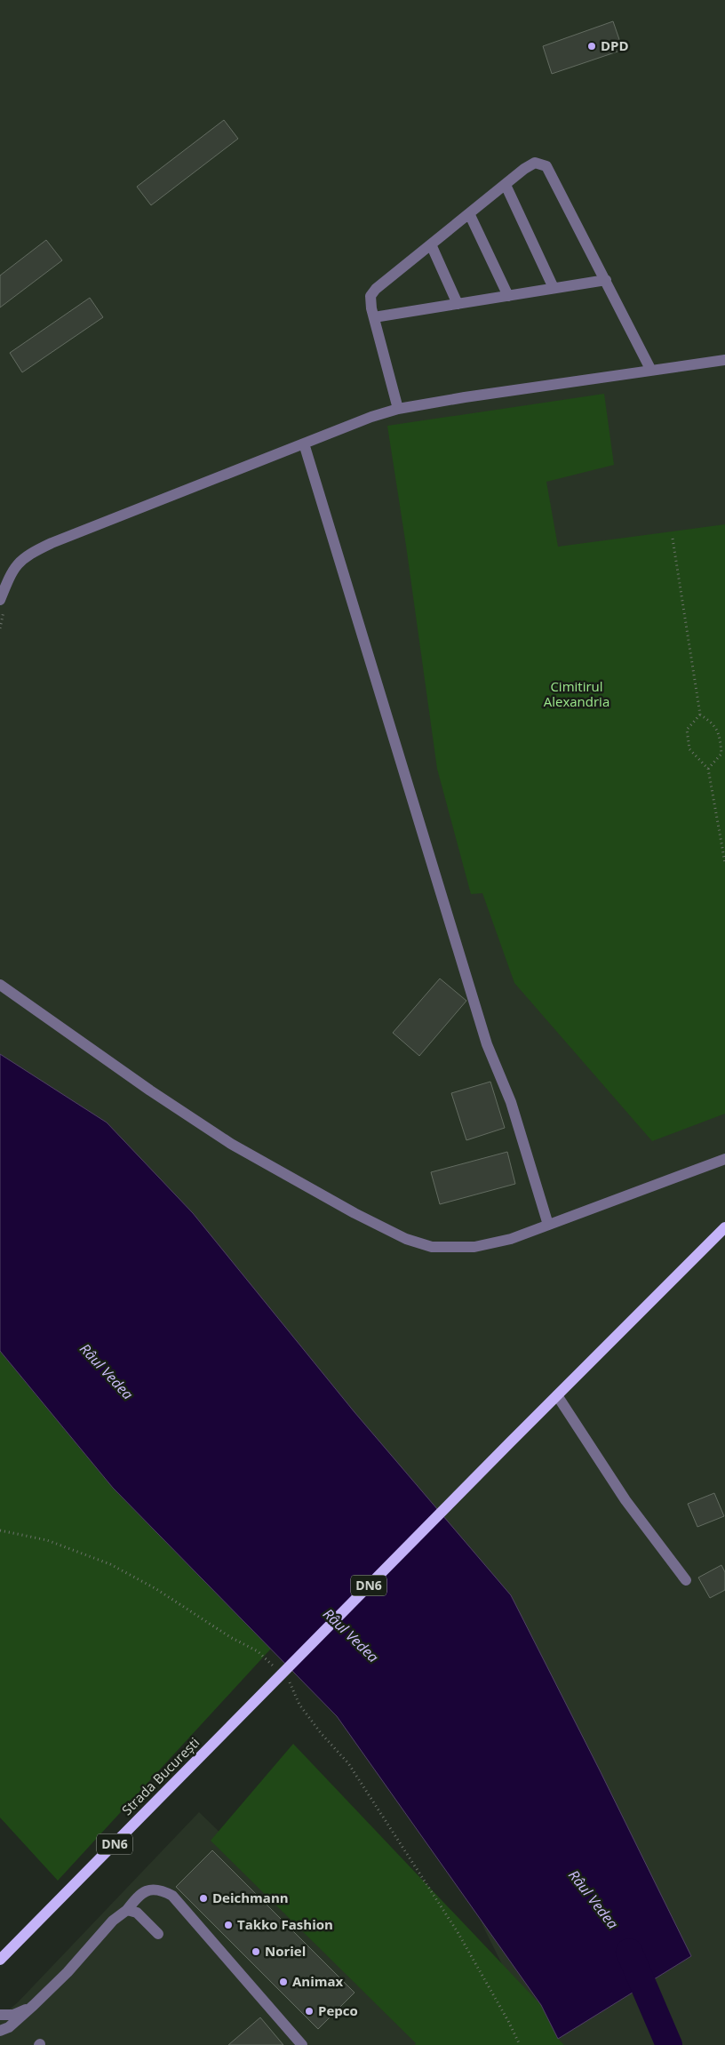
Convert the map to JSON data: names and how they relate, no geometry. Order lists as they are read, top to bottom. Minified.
{"streets":{"main road":["DN6","Strada București"]},"crossings":[["DN6","Strada București"]],"water":["Râul Vedea"],"parks":["Cimitirul Alexandria"],"places":["DPD","Deichmann","Takko Fashion","Noriel","Animax","Pepco"]}
